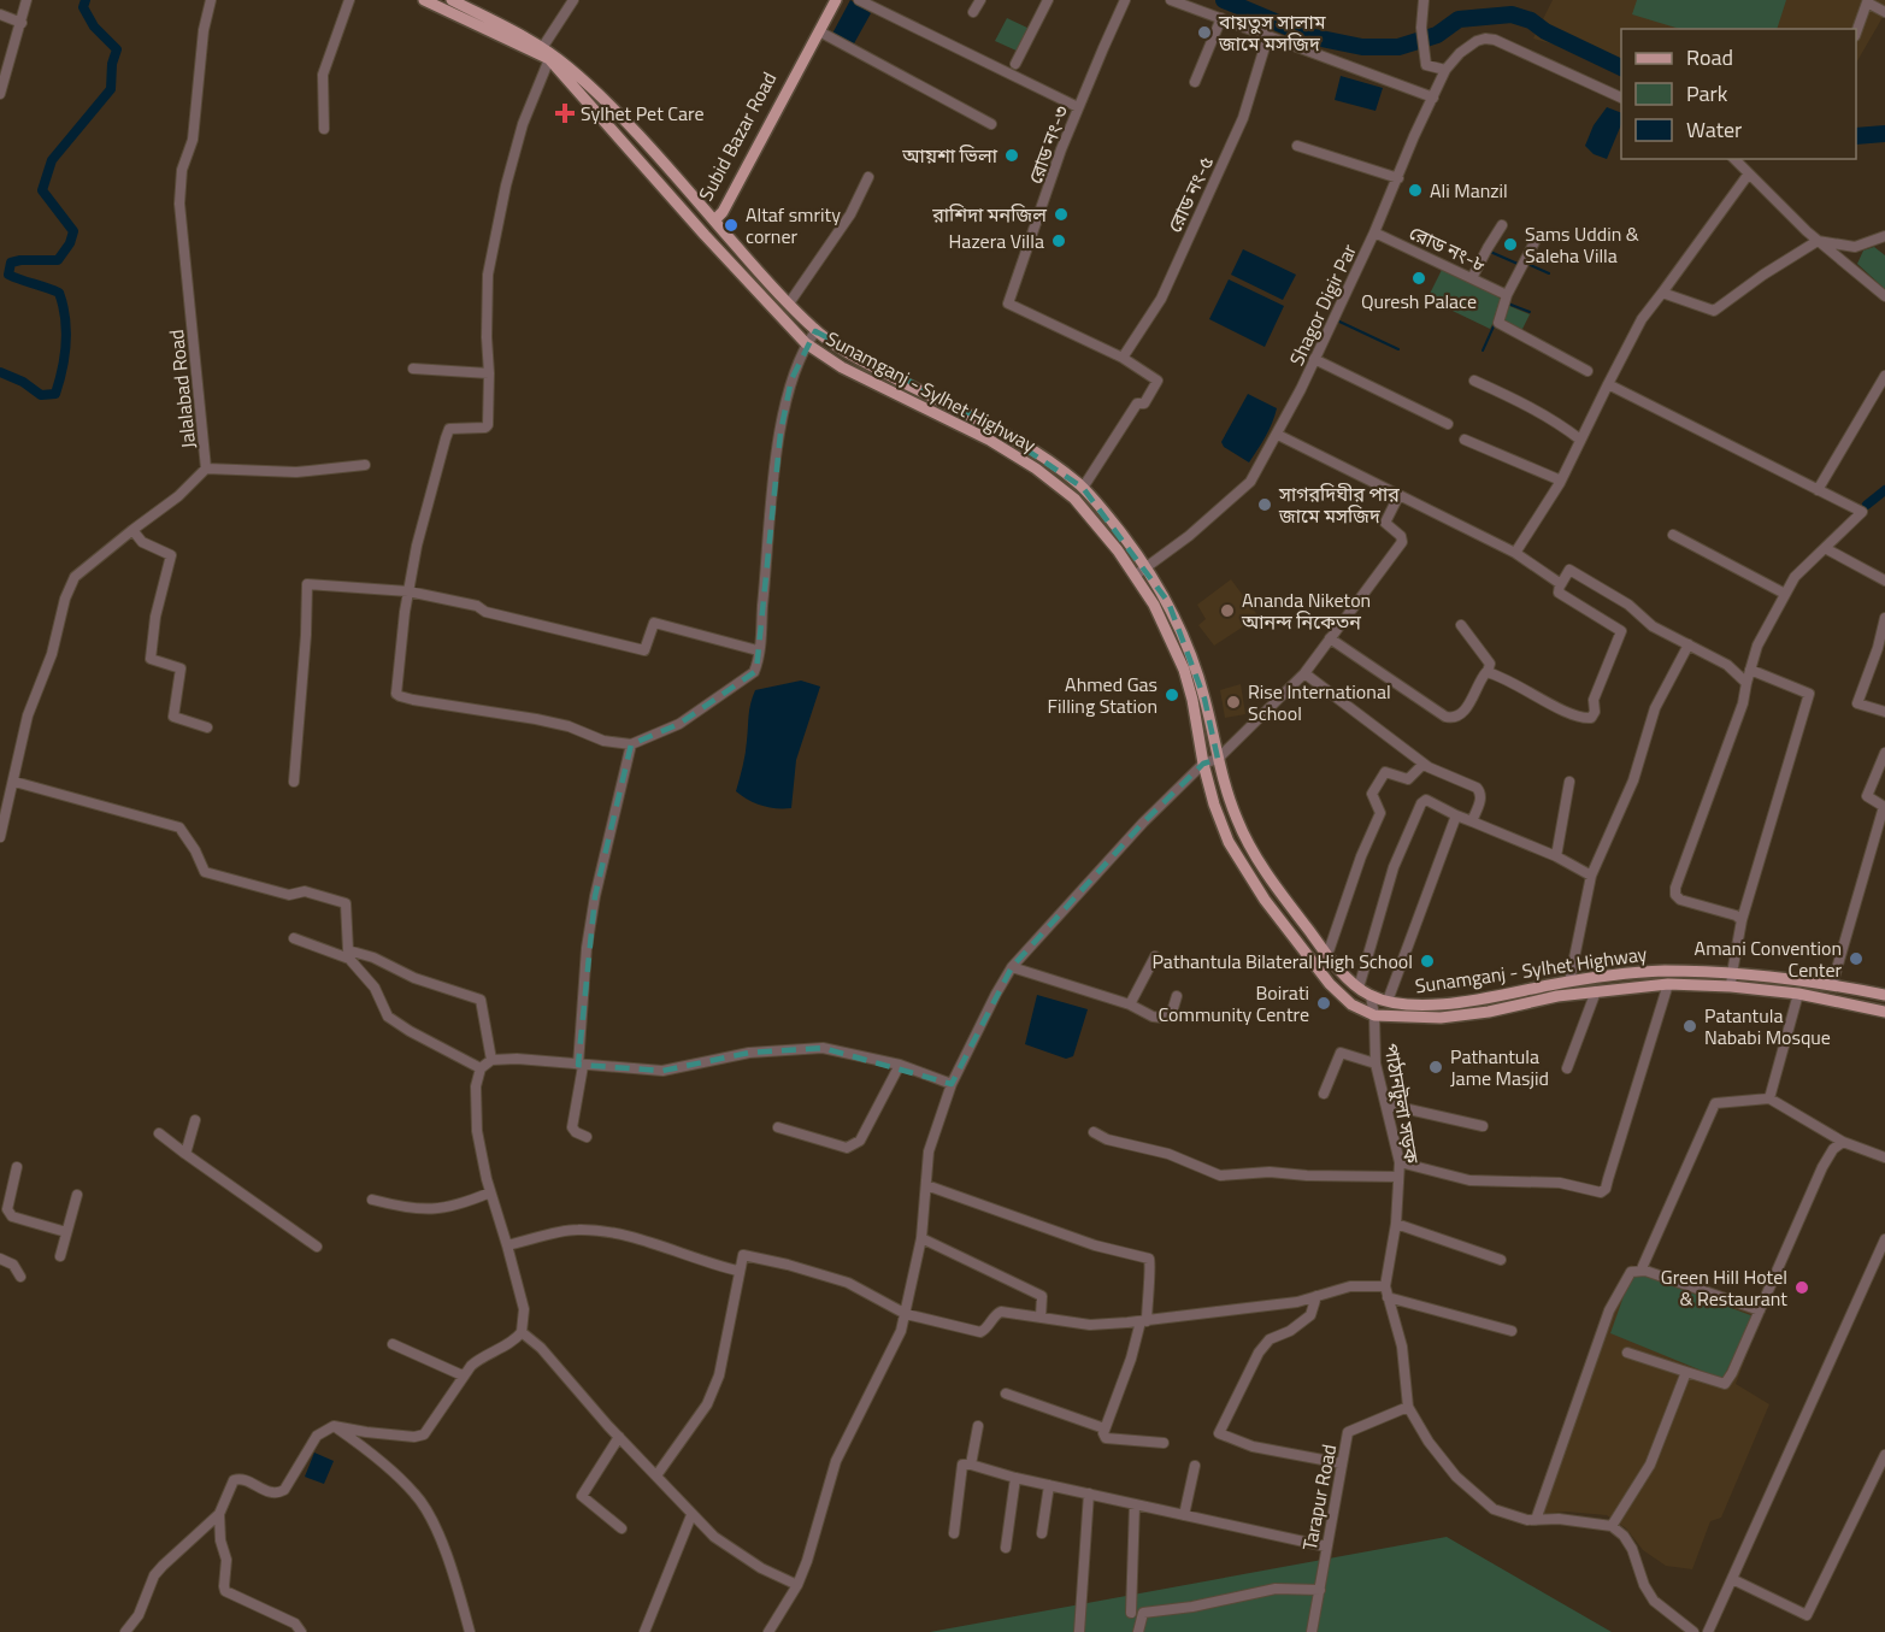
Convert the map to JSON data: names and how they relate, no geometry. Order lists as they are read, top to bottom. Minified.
{"streets":{"main road":["Subid Bazar Road","Sunamganj - Sylhet Highway"],"street":["রোড নং-৩","রোড নং-৫","রোড নং-৮","Shagor Digir Par","Jalalabad Road","পাঠানটুলা সড়ক","Tarapur Road"]},"crossings":[["Subid Bazar Road","Sunamganj - Sylhet Highway"],["রোড নং-৩","রোড নং-৫"],["রোড নং-৮","Shagor Digir Par"],["Shagor Digir Par","Sunamganj - Sylhet Highway"],["Sunamganj - Sylhet Highway","পাঠানটুলা সড়ক"],["পাঠানটুলা সড়ক","Tarapur Road"]],"places":{"other":["বায়তুস সালাম জামে মসজিদ","আয়শা ভিলা","Ali Manzil","রাশিদা মনজিল","Altaf smrity corner","Hazera Villa","Sams Uddin & Saleha Villa","Quresh Palace","সাগরদিঘীর পার জামে মসজিদ","Ananda Niketon আনন্দ নিকেতন","Ahmed Gas Filling Station","Rise International School","Amani Convention Center","Pathantula Bilateral High School","Boirati Community Centre","Patantula Nababi Mosque","Pathantula Jame Masjid","Green Hill Hotel & Restaurant"],"health":["Sylhet Pet Care"]},"legend":["Road","Park","Water"]}
